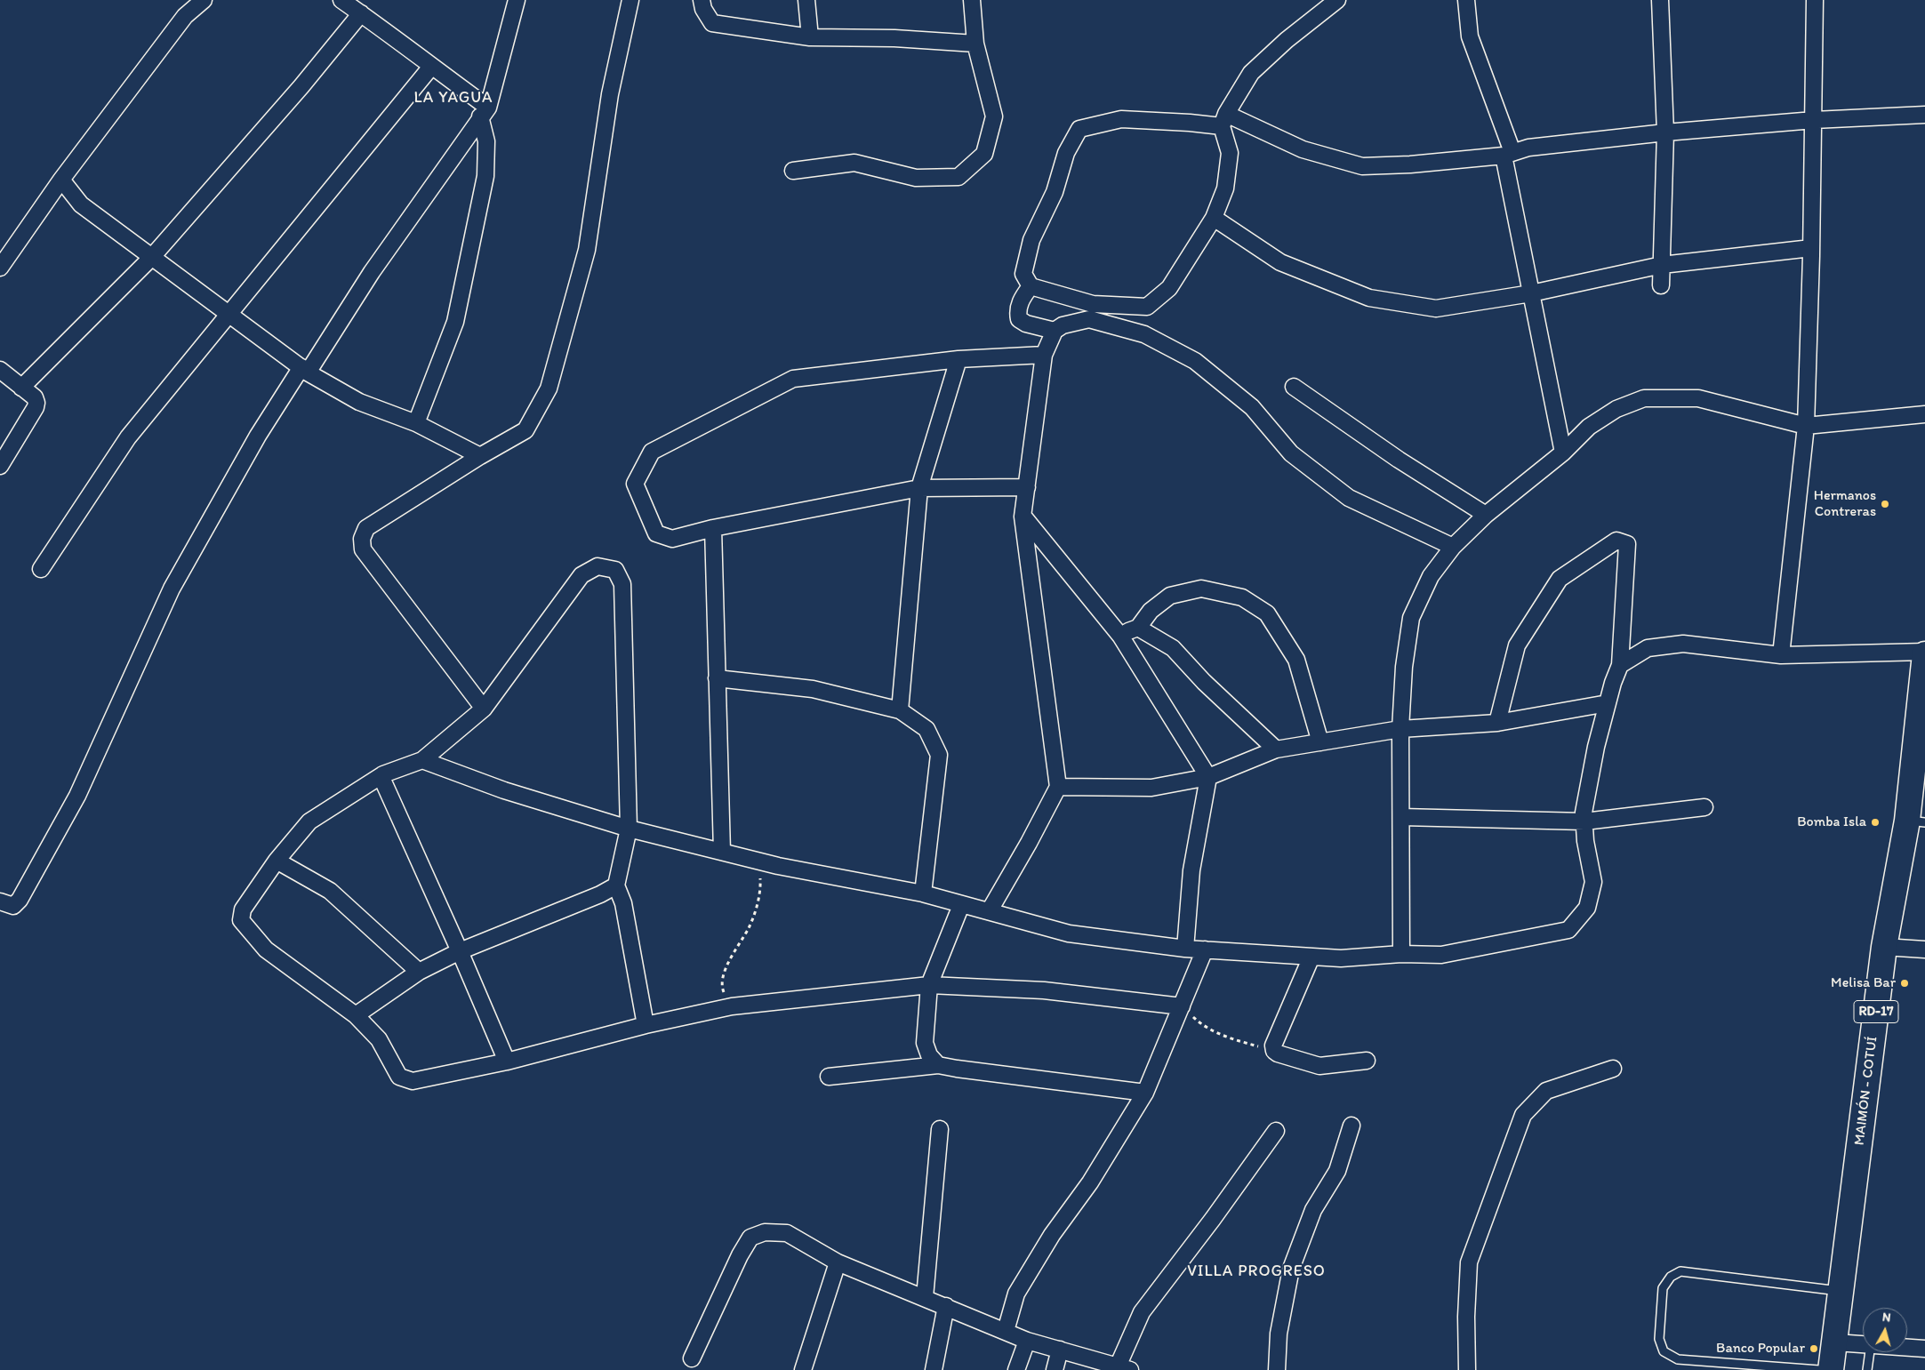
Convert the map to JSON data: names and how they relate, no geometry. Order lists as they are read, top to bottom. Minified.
{"streets":{"main road":["RD-17","MAIMÓN - COTUÍ"]},"districts":["LA YAGUA","VILLA PROGRESO"],"places":["Hermanos Contreras","Bomba Isla","Melisa Bar","Banco Popular"],"north":"top"}
